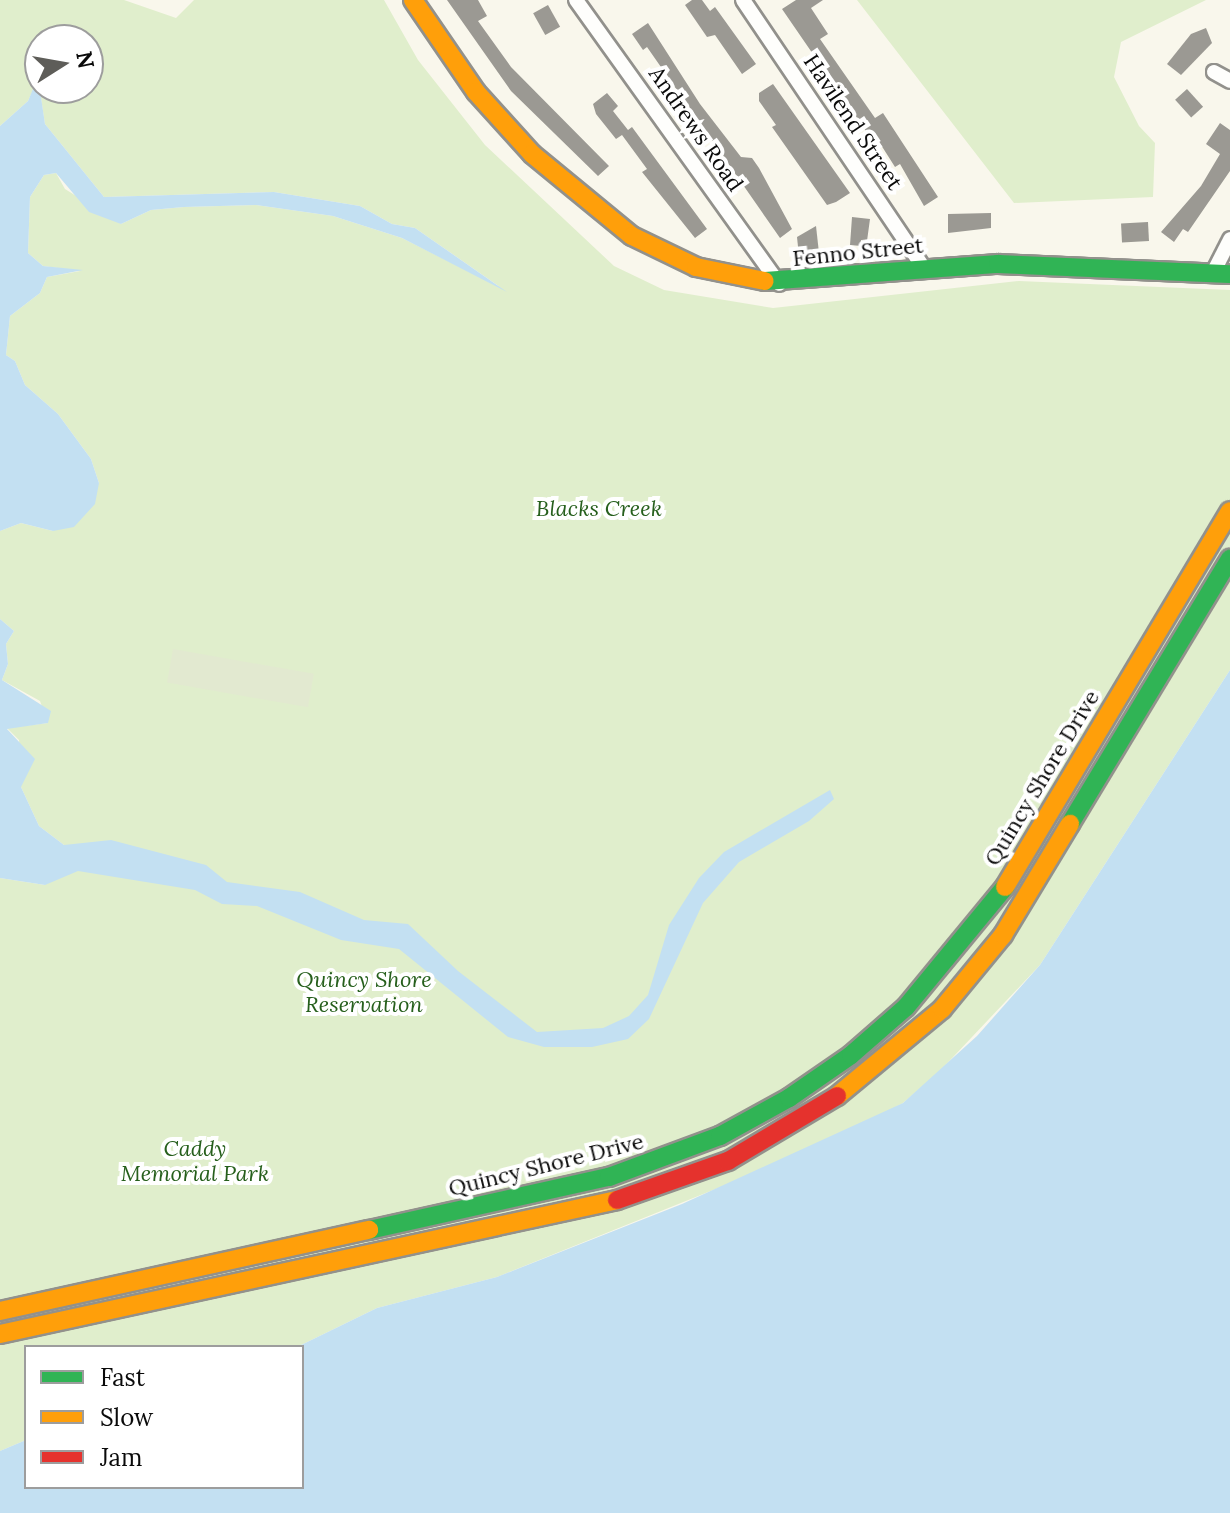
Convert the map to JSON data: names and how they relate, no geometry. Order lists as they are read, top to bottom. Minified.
{"streets":{"main road":["Fenno Street","Quincy Shore Drive"],"street":["Havilend Street","Andrews Road"]},"crossings":[["Havilend Street","Fenno Street"],["Andrews Road","Fenno Street"]],"parks":["Blacks Creek","Quincy Shore Reservation","Caddy Memorial Park"],"legend":["Fast","Slow","Jam"],"north":"right"}
